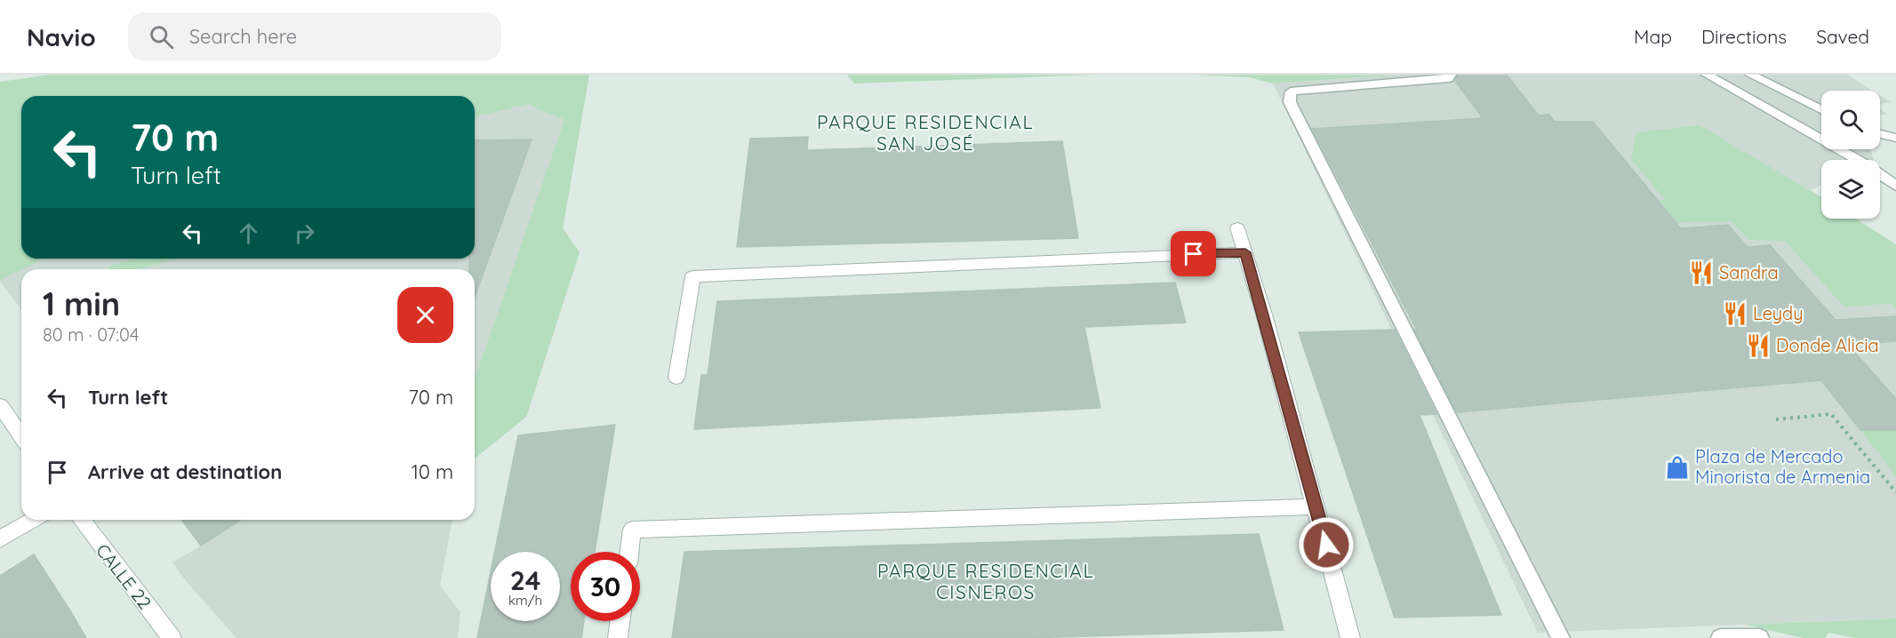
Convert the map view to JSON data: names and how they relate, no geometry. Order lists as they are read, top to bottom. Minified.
{"streets":{"street":["CALLE 22"]},"districts":["PARQUE RESIDENCIAL SAN JOSÉ","PARQUE RESIDENCIAL CISNEROS"],"places":{"restaurant":["Sandra","Leydy","Donde Alicia"],"shop":["Plaza de Mercado Minorista de Armenia"]},"page":{"header":"Navio","search":"Search here","nav":["Map","Directions","Saved"],"turn":["70 m","Turn left"],"heading":["1 min","80 m · 07:04"],"list":[{"name":"Turn left","value":"70 m"},{"name":"Arrive at destination","value":"10 m"}],"speed":"24 km/h","limit":"30"}}
